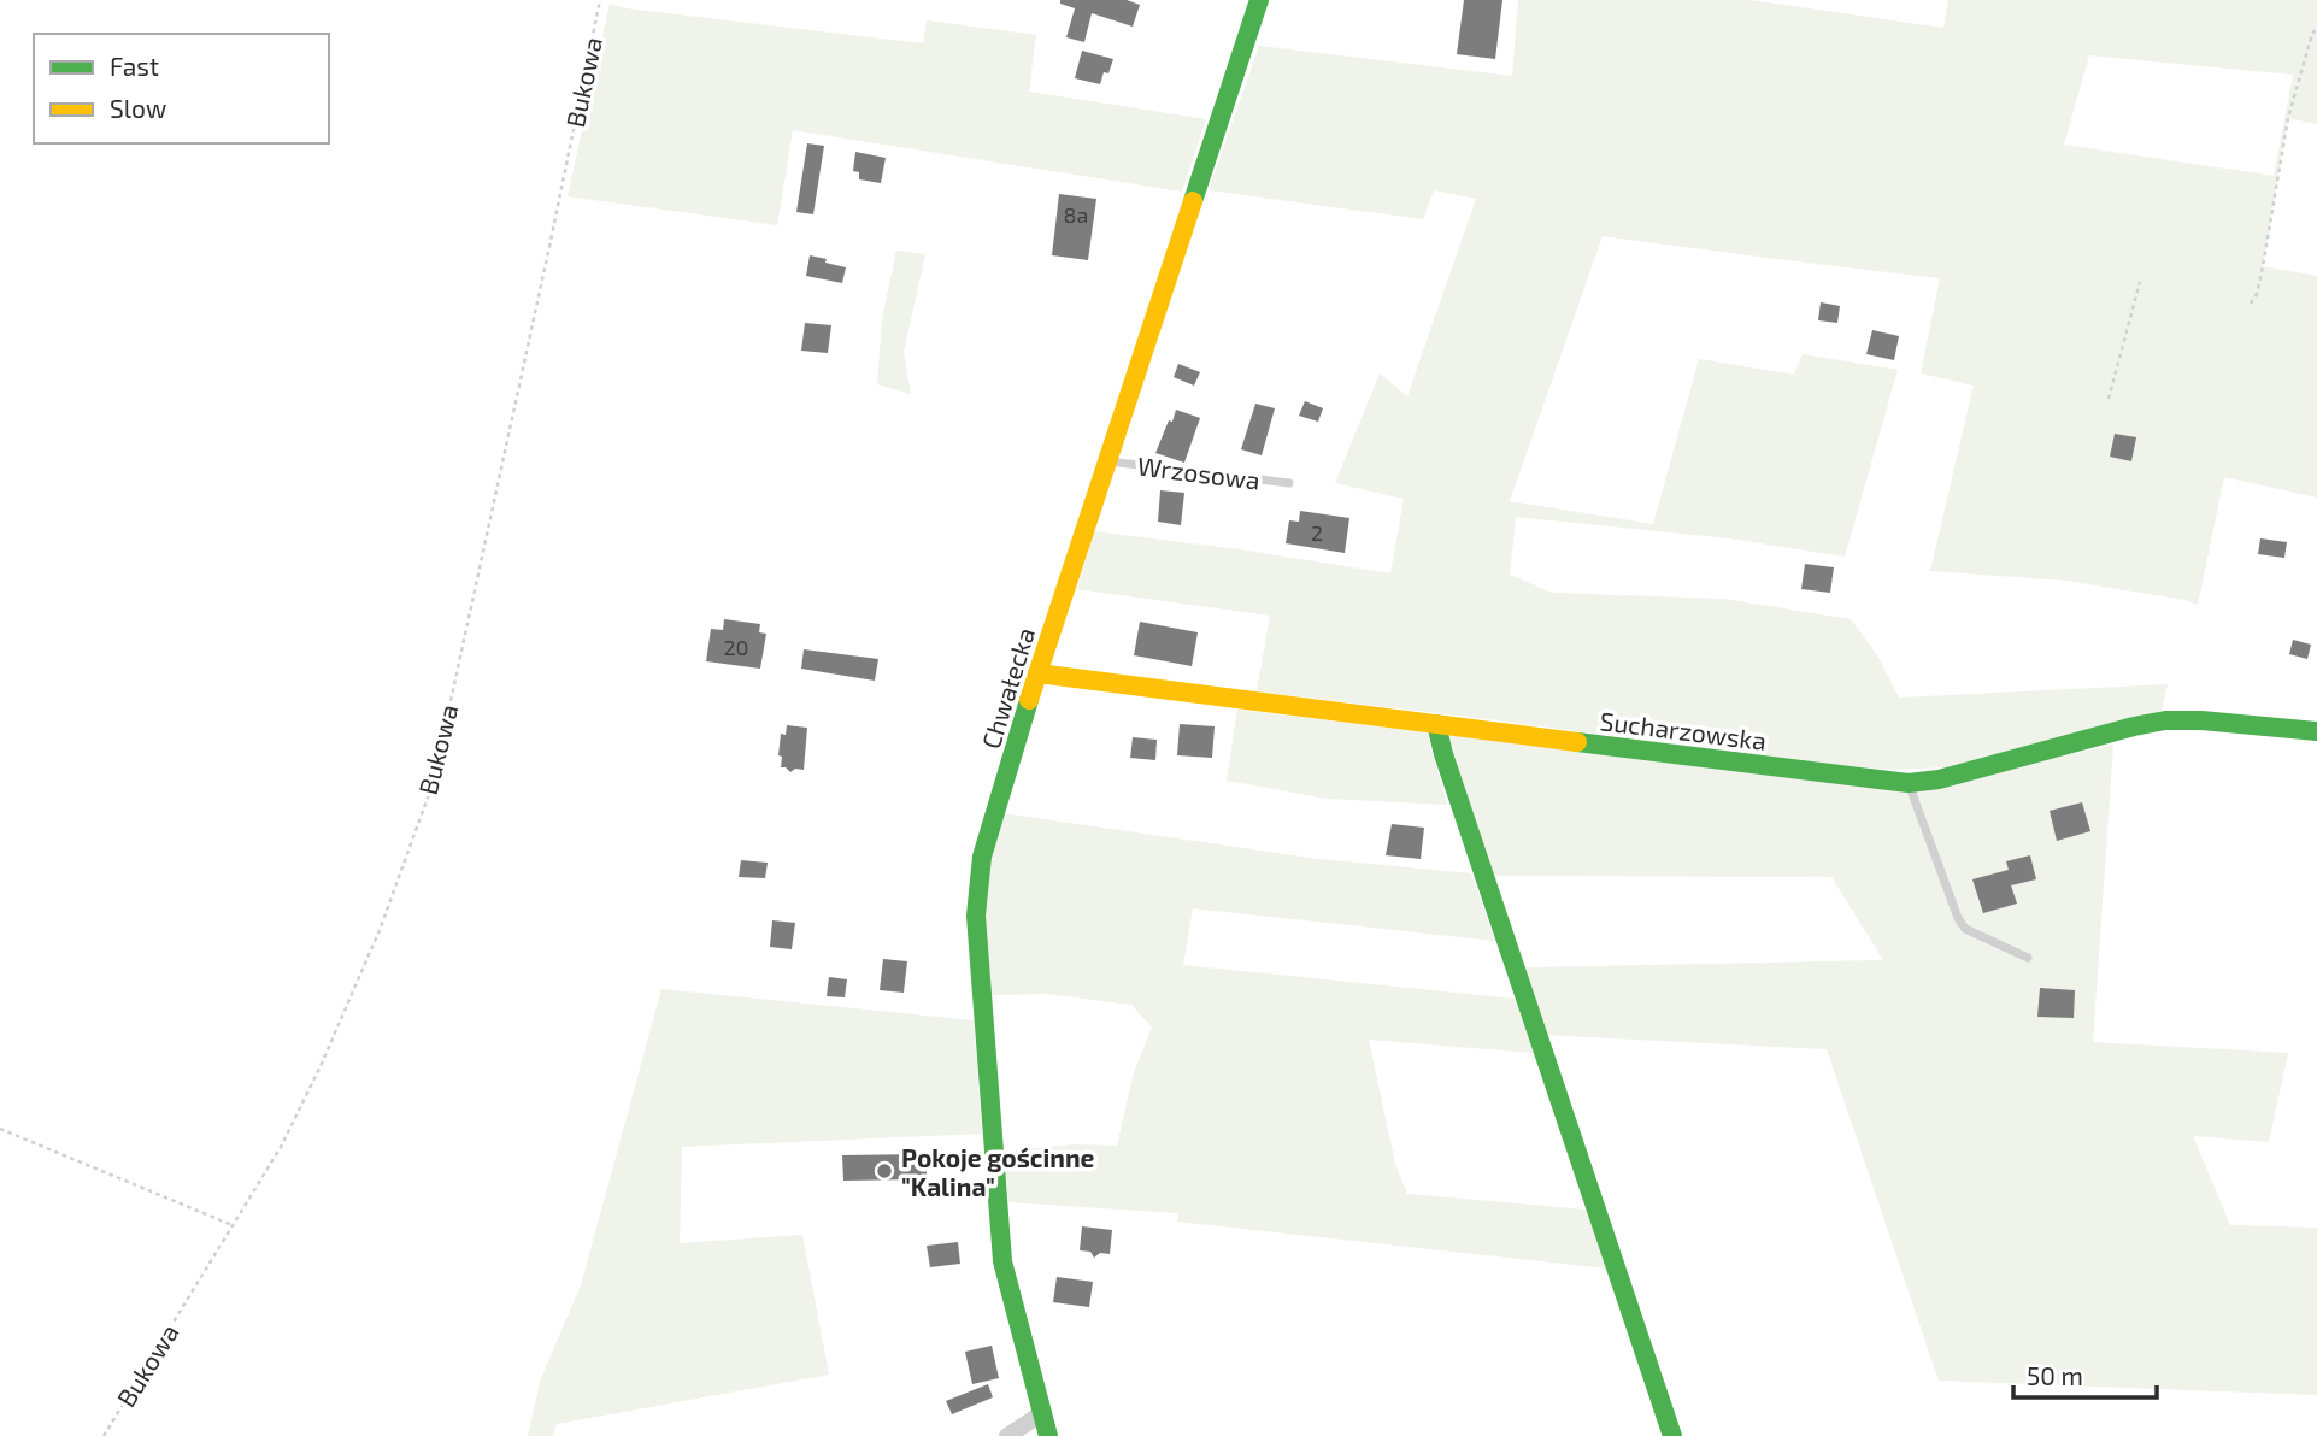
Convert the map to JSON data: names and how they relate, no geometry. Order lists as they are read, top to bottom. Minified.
{"streets":{"street":["Chwałecka","Sucharzowska"],"lane":["Wrzosowa"],"path":["Bukowa"]},"crossings":[["Wrzosowa","Chwałecka"],["Chwałecka","Sucharzowska"]],"places":["Pokoje gościnne \"Kalina\""],"house_numbers":["8a","2","20"],"legend":["Fast","Slow"],"scale_bar":"50 m"}
